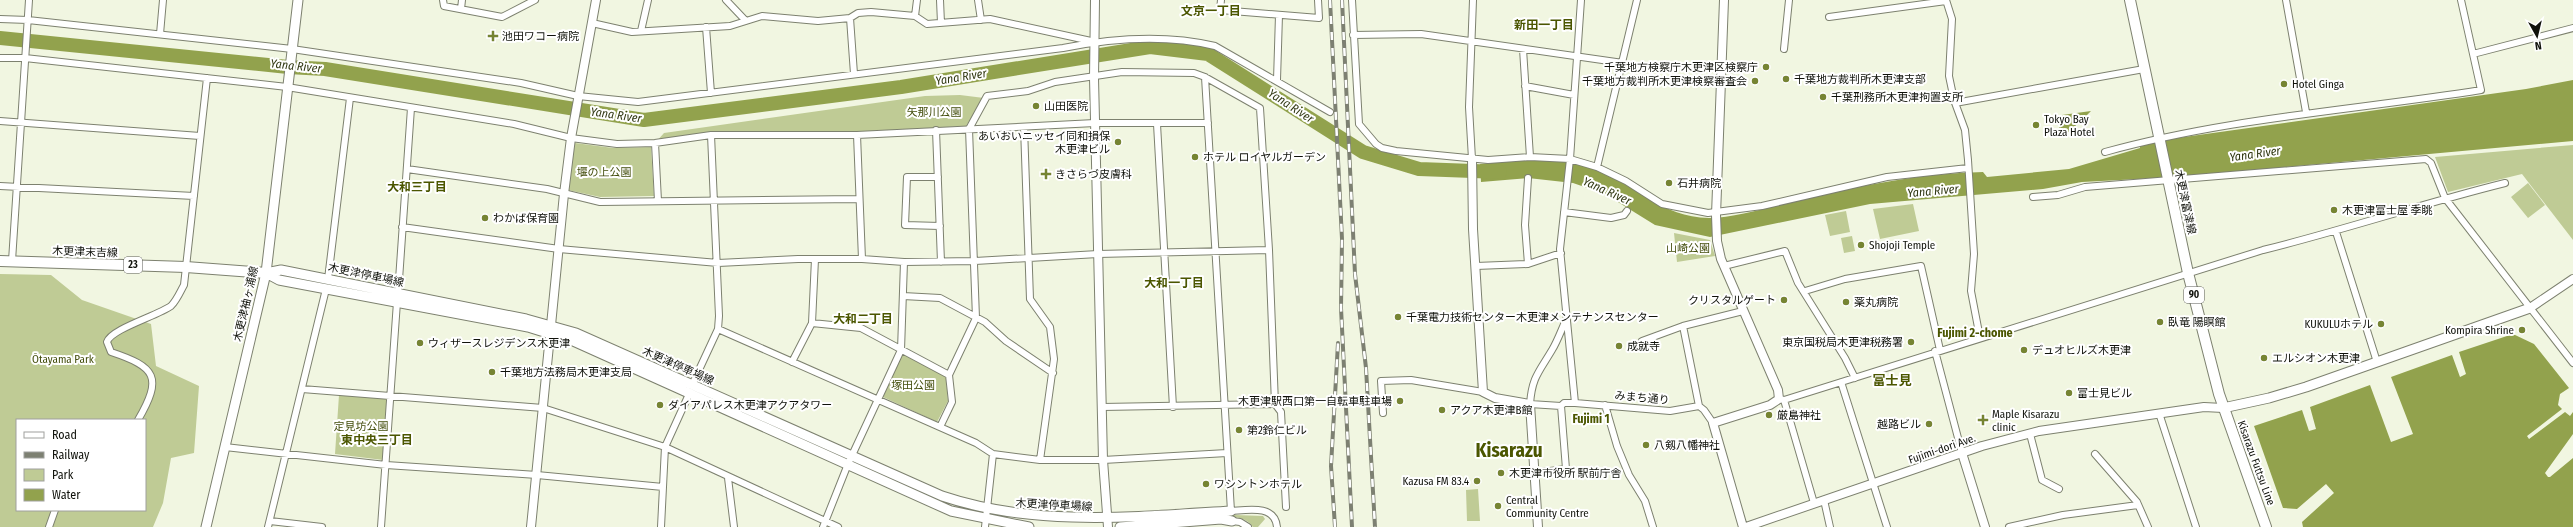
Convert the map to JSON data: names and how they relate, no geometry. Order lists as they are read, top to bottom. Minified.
{"streets":{"main road":["木更津富津線","木更津末吉線","23","木更津停車場線","90","木更津袖ヶ浦線","Kisarazu Futtsu Line"],"street":["みまち通り","Fujimi-dori Ave."]},"crossings":[["木更津富津線","Fujimi-dori Ave."],["木更津富津線","Kisarazu Futtsu Line"],["木更津末吉線","木更津停車場線"],["木更津末吉線","木更津袖ヶ浦線"],["木更津停車場線","木更津袖ヶ浦線"],["Fujimi-dori Ave.","Kisarazu Futtsu Line"]],"districts":["文京一丁目","新田一丁目","大和三丁目","大和一丁目","大和二丁目","Fujimi 2-chome","富士見","Fujimi 1","東中央三丁目","Kisarazu"],"water":["Yana River"],"parks":["矢那川公園","堰の上公園","山崎公園","Ōtayama Park","塚田公園","定見坊公園"],"places":{"health":["池田ワコー病院","きさらづ皮膚科","Maple Kisarazu clinic"],"other":["千葉地方検察庁木更津区検察庁","千葉地方裁判所木更津支部","千葉地方裁判所木更津検察審査会","Hotel Ginga","千葉刑務所木更津拘置支所","山田医院","Tokyo Bay Plaza Hotel","あいおいニッセイ同和損保 木更津ビル","ホテル ロイヤルガーデン","石井病院","木更津富士屋 季眺","わかば保育園","Shojoji Temple","クリスタルゲート","薬丸病院","千葉電力技術センター木更津メンテナンスセンター","臥竜 陽瞑館","KUKULUホテル","Kompira Shrine","東京国税局木更津税務署","ウィザースレジデンス木更津","成就寺","デュオヒルズ木更津","エルシオン木更津","千葉地方法務局木更津支局","富士見ビル","木更津駅西口第一自転車駐車場","ダイアパレス木更津アクアタワー","アクア木更津B館","厳島神社","越路ビル","第2鈴仁ビル","八剱八幡神社","木更津市役所 駅前庁舎","Kazusa FM 83.4","ワシントンホテル","Central Community Centre"]},"legend":["Road","Railway","Park","Water"],"north":"bottom"}
